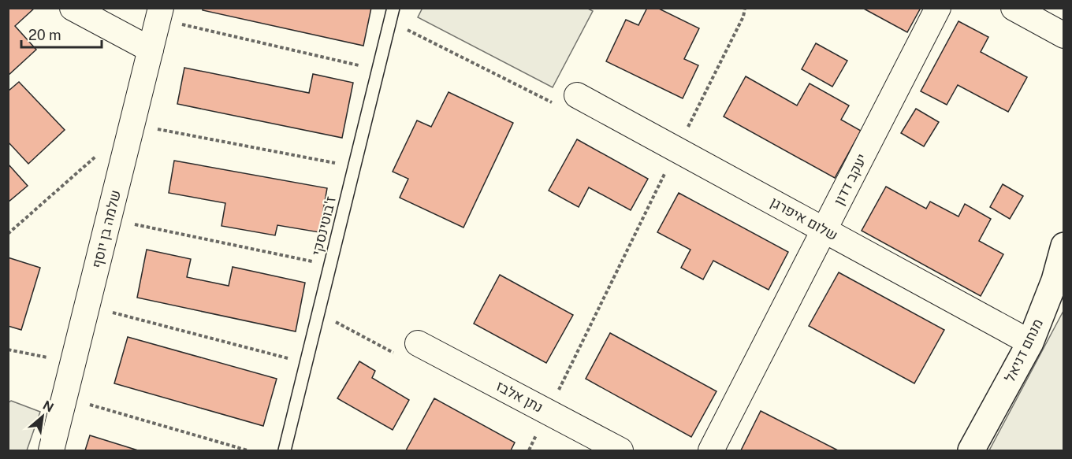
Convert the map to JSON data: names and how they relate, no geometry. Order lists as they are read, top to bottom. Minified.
{"streets":{"street":["יעקב דדון","שלום איפרגן","שלמה בן יוסף","מנחם דניאל","נתן אלבז"],"lane":["ז'בוטינסקי"]},"crossings":[["יעקב דדון","שלום איפרגן"],["שלום איפרגן","מנחם דניאל"]],"scale_bar":"20 m","north":"top right"}
